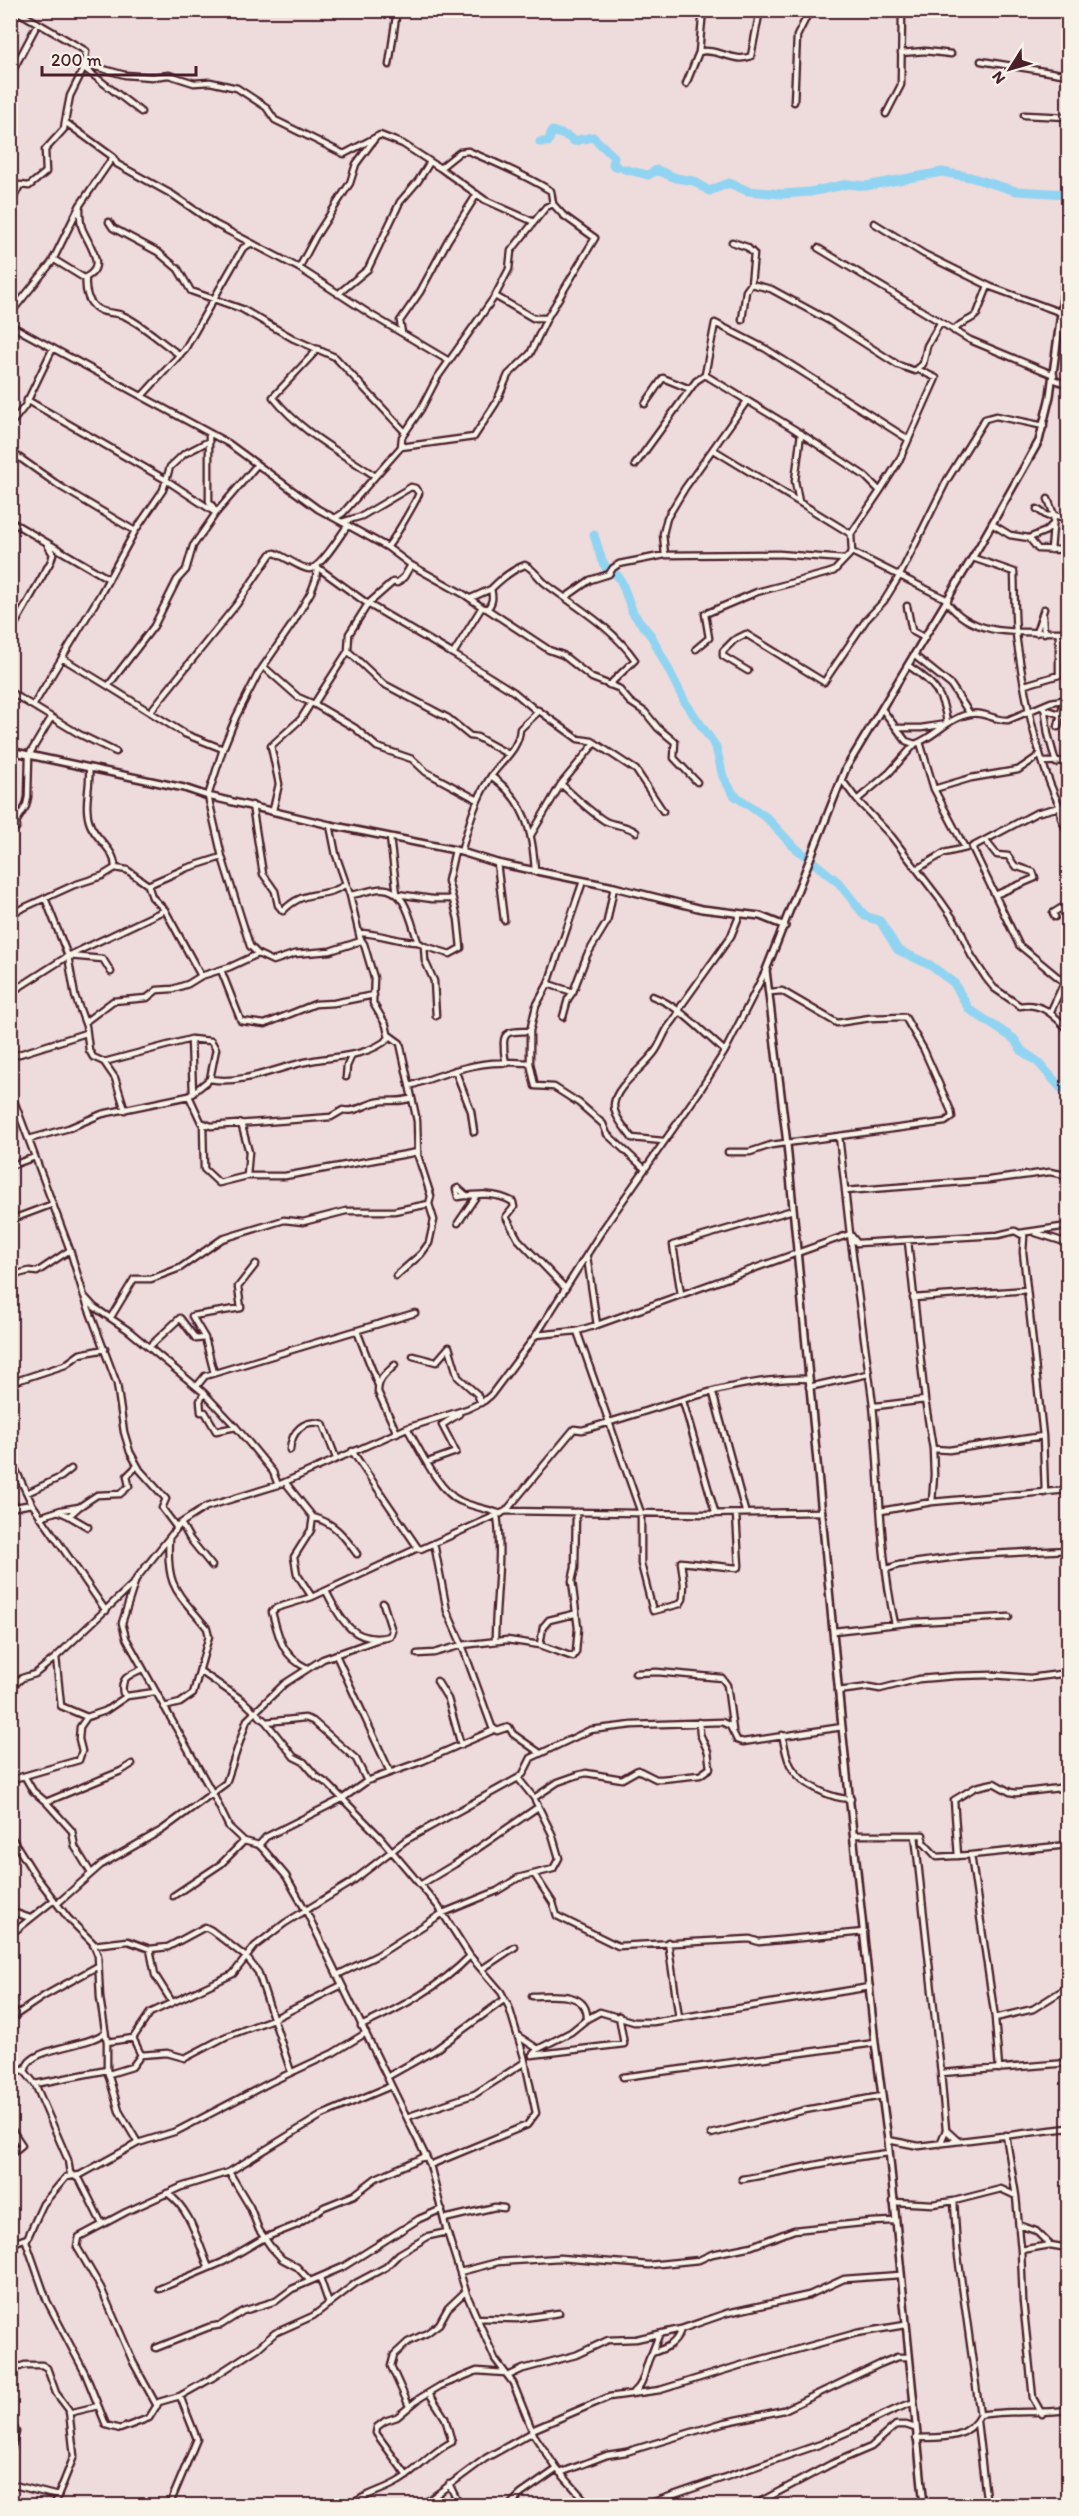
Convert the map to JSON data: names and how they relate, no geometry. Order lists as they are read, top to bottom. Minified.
{"scale_bar":"200 m","north":"bottom left"}
